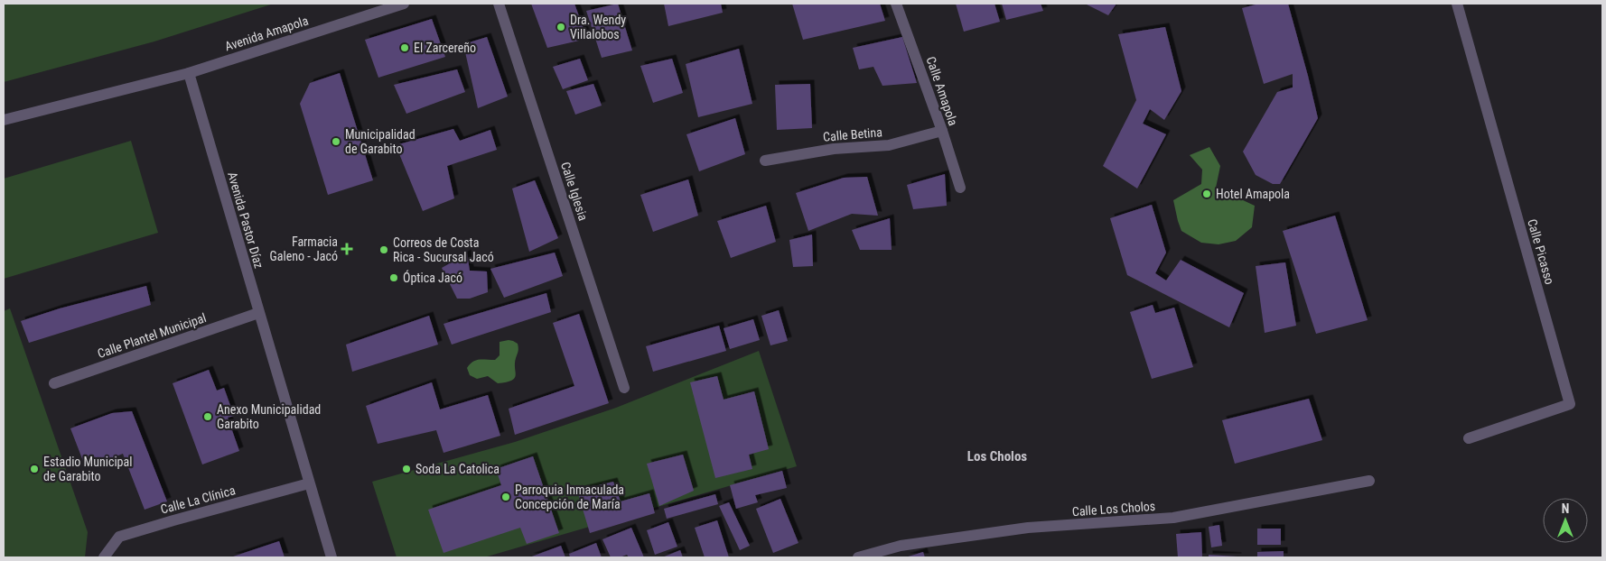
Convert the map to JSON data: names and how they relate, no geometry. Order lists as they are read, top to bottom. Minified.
{"streets":{"street":["Avenida Amapola","Calle Amapola","Calle Betina","Calle Iglesia","Avenida Pastor Díaz","Calle Picasso","Calle Plantel Municipal","Calle La Clínica","Calle Los Cholos"]},"crossings":[["Avenida Amapola","Avenida Pastor Díaz"],["Calle Amapola","Calle Betina"],["Avenida Pastor Díaz","Calle Plantel Municipal"],["Avenida Pastor Díaz","Calle La Clínica"]],"districts":["Los Cholos"],"places":{"other":["Dra. Wendy Villalobos","El Zarcereño","Municipalidad de Garabito","Hotel Amapola","Correos de Costa Rica - Sucursal Jacó","Óptica Jacó","Anexo Municipalidad Garabito","Estadio Municipal de Garabito","Soda La Catolica","Parroquia Inmaculada Concepción de María"],"health":["Farmacia Galeno - Jacó"]},"north":"top"}
